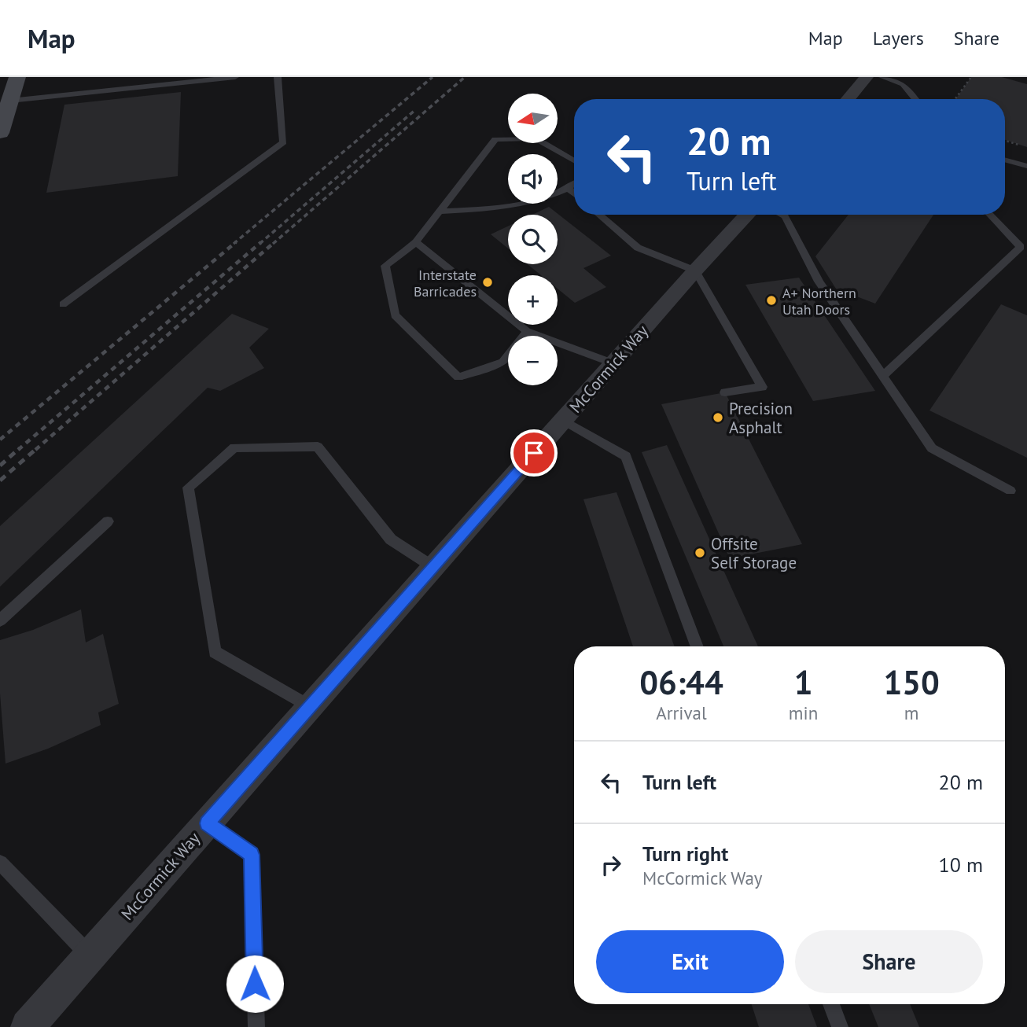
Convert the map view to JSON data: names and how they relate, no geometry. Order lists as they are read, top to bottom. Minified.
{"streets":{"street":["McCormick Way"]},"places":["Interstate Barricades","A+ Northern Utah Doors","Precision Asphalt","Offsite Self Storage"],"north":"left","page":{"header":"Map","nav":["Map","Layers","Share"],"map_buttons":["+","−"],"turn":["20 m","Turn left"],"eta":["06:44","Arrival","1","min","150","m"],"list":[{"name":"Turn left","value":"20 m"},{"name":"Turn right","note":"McCormick Way","value":"10 m"}],"buttons":["Exit","Share"]}}
